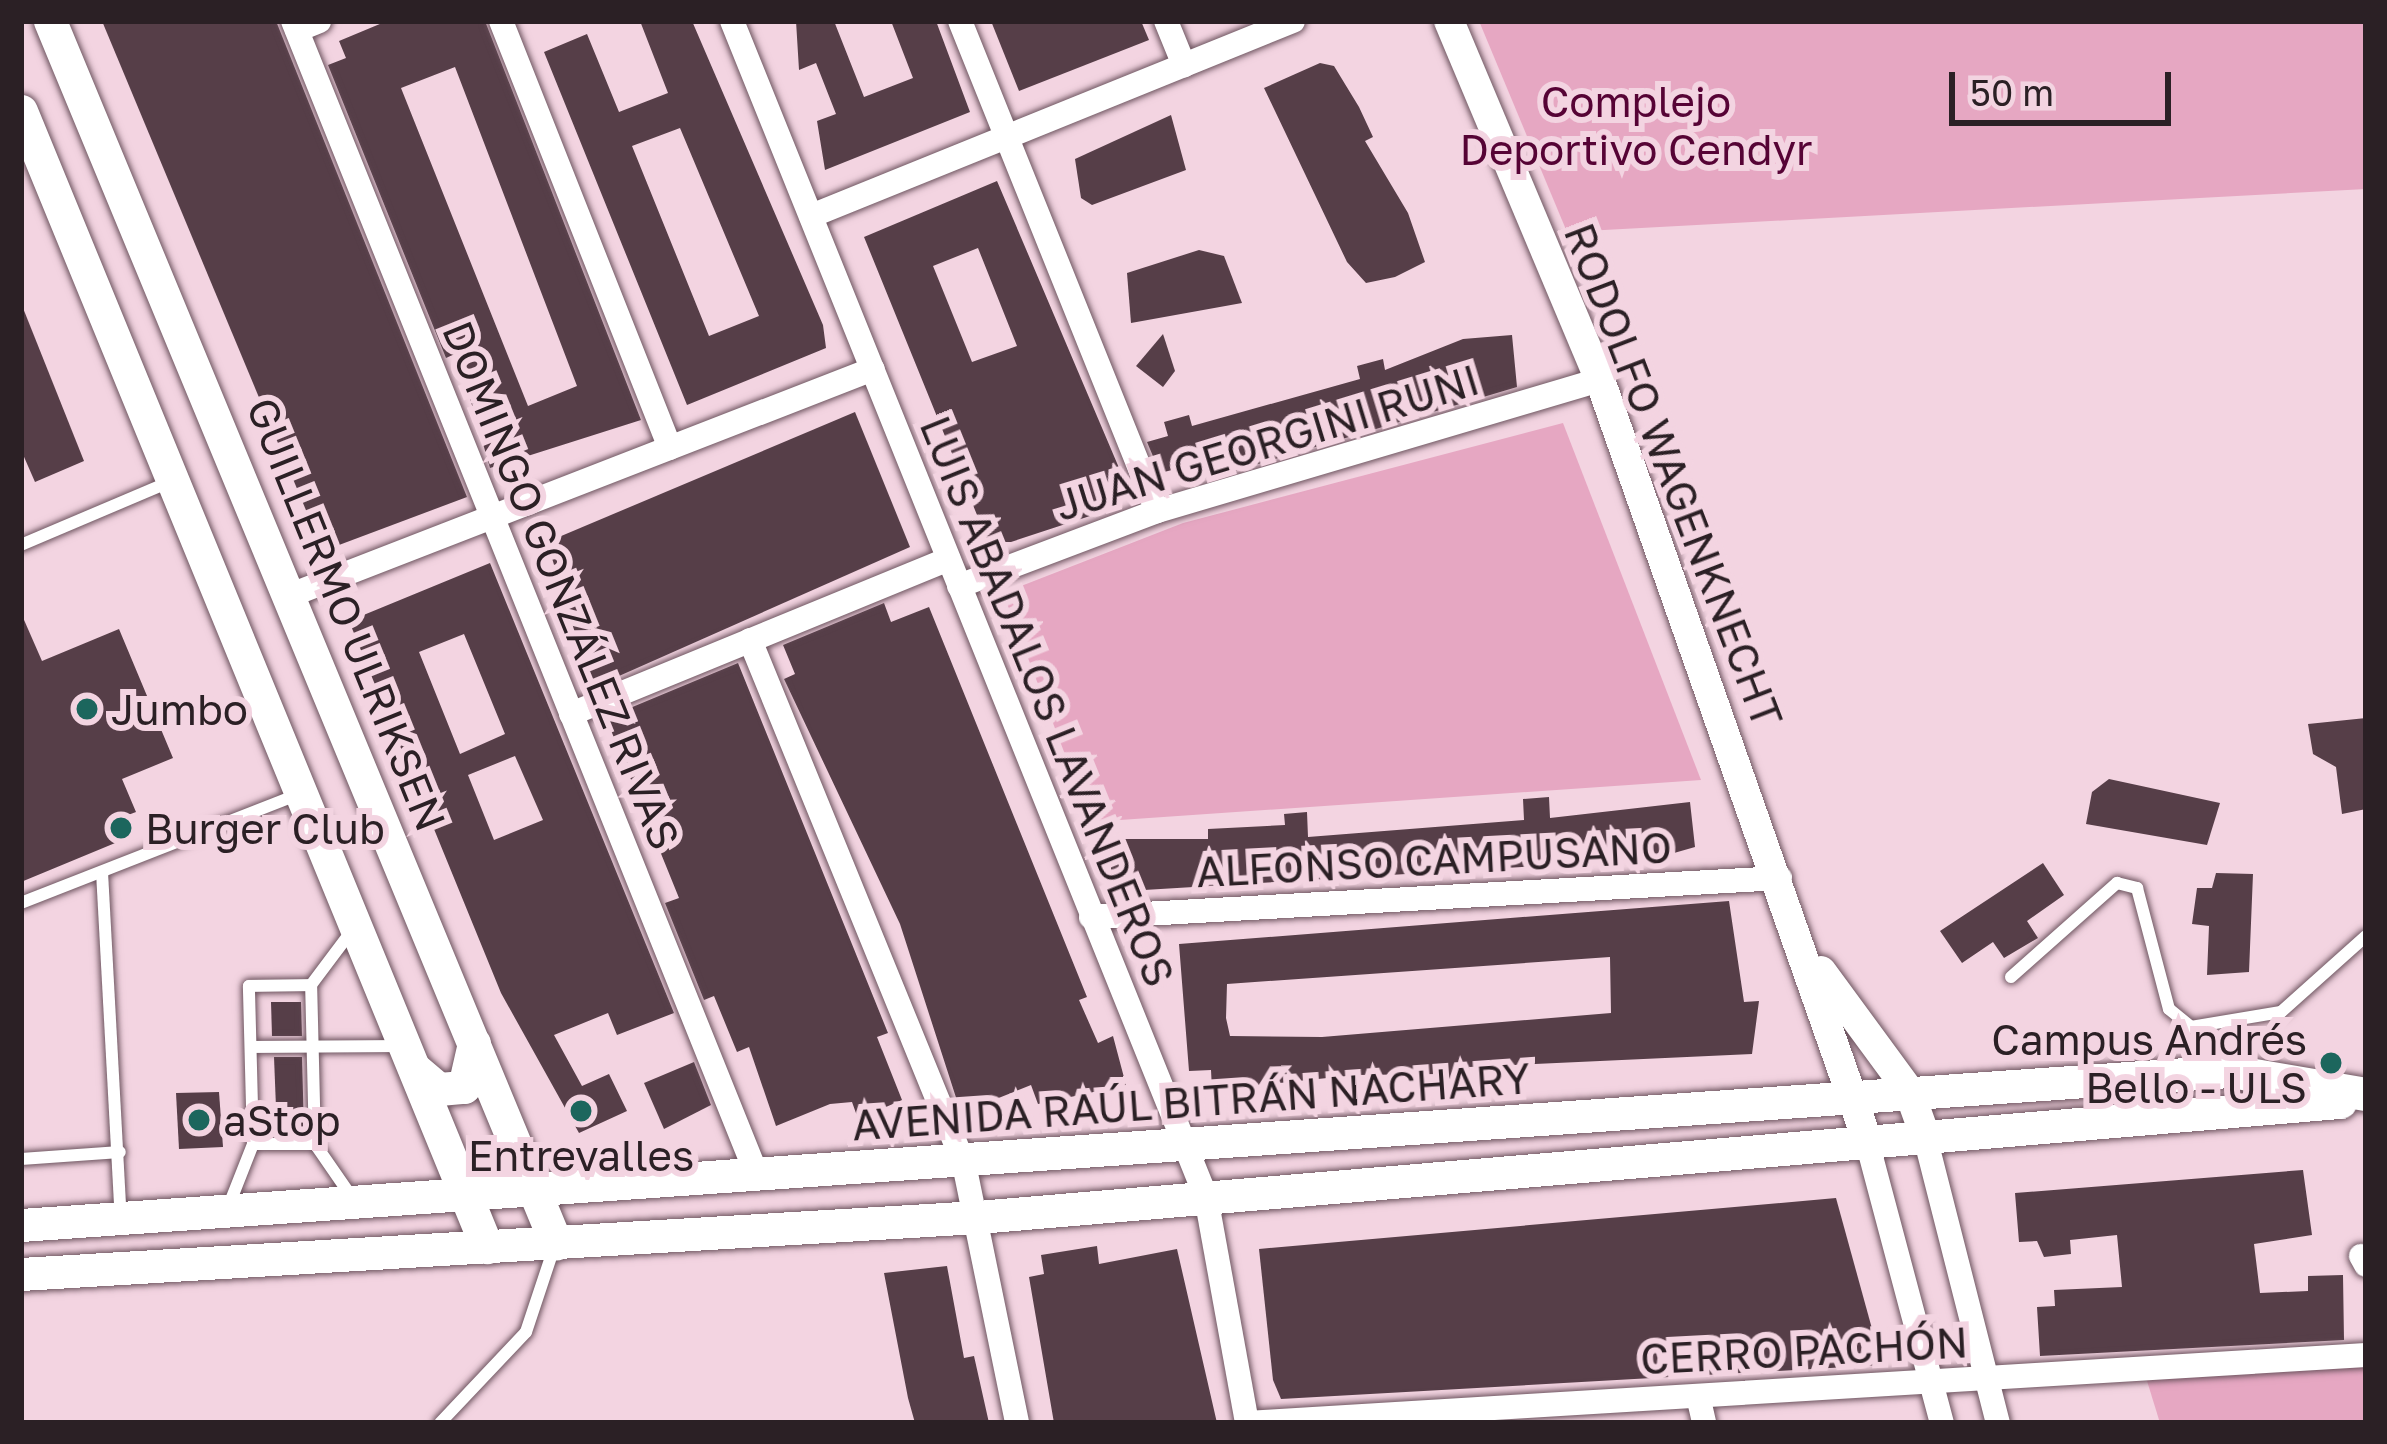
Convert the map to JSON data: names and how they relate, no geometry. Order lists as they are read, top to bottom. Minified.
{"streets":{"main road":["GUILLERMO ULRIKSEN","AVENIDA RAÚL BITRÁN NACHARY"],"street":["JUAN GEORGINI RUNI","RODOLFO WAGENKNECHT","DOMINGO GONZÁLEZ RIVAS","LUIS ABADALOS LAVANDEROS","ALFONSO CAMPUSANO","CERRO PACHÓN"]},"crossings":[["JUAN GEORGINI RUNI","RODOLFO WAGENKNECHT"],["JUAN GEORGINI RUNI","LUIS ABADALOS LAVANDEROS"],["RODOLFO WAGENKNECHT","ALFONSO CAMPUSANO"],["RODOLFO WAGENKNECHT","AVENIDA RAÚL BITRÁN NACHARY"],["RODOLFO WAGENKNECHT","CERRO PACHÓN"],["DOMINGO GONZÁLEZ RIVAS","AVENIDA RAÚL BITRÁN NACHARY"],["GUILLERMO ULRIKSEN","AVENIDA RAÚL BITRÁN NACHARY"],["LUIS ABADALOS LAVANDEROS","ALFONSO CAMPUSANO"],["LUIS ABADALOS LAVANDEROS","AVENIDA RAÚL BITRÁN NACHARY"],["LUIS ABADALOS LAVANDEROS","CERRO PACHÓN"]],"parks":["Complejo Deportivo Cendyr"],"places":["Jumbo","Burger Club","Campus Andrés Bello - ULS","Entrevalles","aStop"],"scale_bar":"50 m"}
